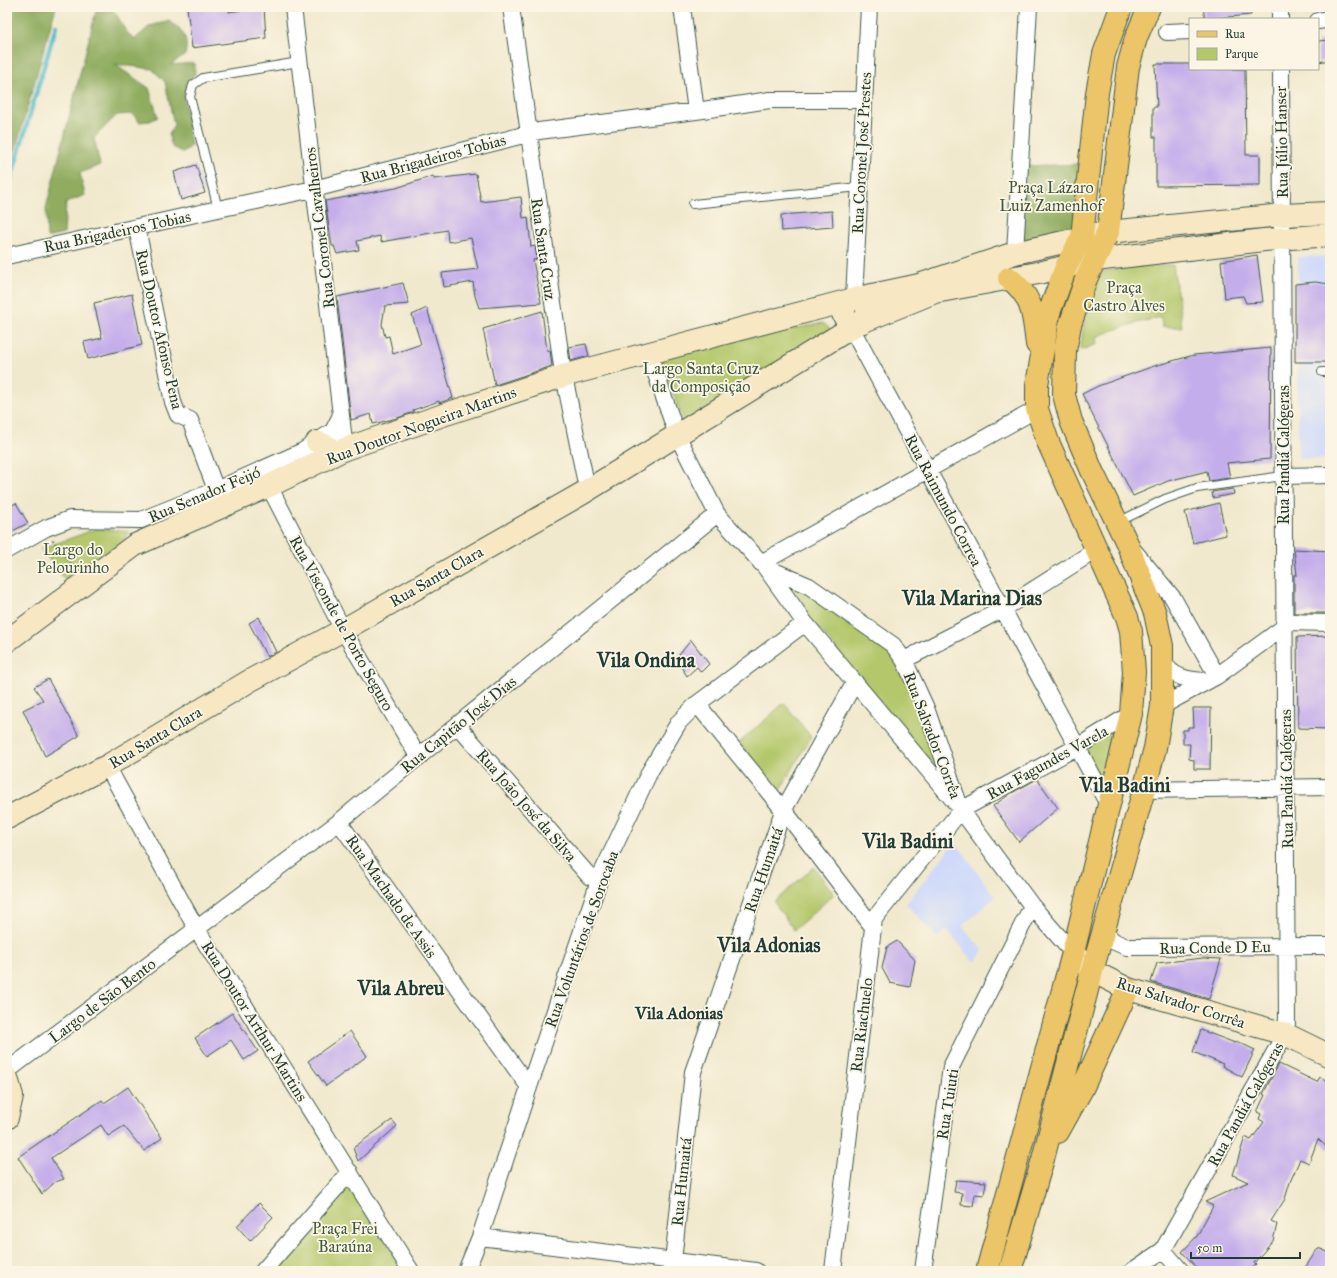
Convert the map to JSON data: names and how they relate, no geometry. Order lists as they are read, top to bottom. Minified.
{"streets":{"main road":["Rua Doutor Nogueira Martins","Rua Santa Clara","Rua Salvador Corrêa"],"street":["Rua Júlio Hanser","Rua Coronel José Prestes","Rua Brigadeiros Tobias","Rua Coronel Cavalheiros","Rua Santa Cruz","Rua Doutor Afonso Pena","Rua Pandiá Calógeras","Rua Senador Feijó","Rua Raimundo Correa","Rua Visconde de Porto Seguro","Rua Capitão José Dias","Rua Fagundes Varela","Rua João José da Silva","Rua Humaitá","Rua Machado de Assis","Rua Voluntários de Sorocaba","Rua Conde D Eu","Largo de São Bento","Rua Doutor Arthur Martins","Rua Riachuelo","Rua Tuiuti"]},"crossings":[["Rua Júlio Hanser","Rua Doutor Nogueira Martins"],["Rua Júlio Hanser","Rua Pandiá Calógeras"],["Rua Júlio Hanser","Rua Santa Clara"],["Rua Coronel José Prestes","Rua Brigadeiros Tobias"],["Rua Coronel José Prestes","Rua Doutor Nogueira Martins"],["Rua Coronel José Prestes","Rua Raimundo Correa"],["Rua Coronel José Prestes","Rua Santa Clara"],["Rua Brigadeiros Tobias","Rua Coronel Cavalheiros"],["Rua Brigadeiros Tobias","Rua Santa Cruz"],["Rua Brigadeiros Tobias","Rua Doutor Afonso Pena"],["Rua Coronel Cavalheiros","Rua Doutor Nogueira Martins"],["Rua Coronel Cavalheiros","Rua Senador Feijó"],["Rua Santa Cruz","Rua Doutor Nogueira Martins"],["Rua Santa Cruz","Rua Santa Clara"],["Rua Doutor Afonso Pena","Rua Senador Feijó"],["Rua Doutor Nogueira Martins","Rua Senador Feijó"],["Rua Doutor Nogueira Martins","Rua Raimundo Correa"],["Rua Doutor Nogueira Martins","Rua Santa Clara"],["Rua Doutor Nogueira Martins","Rua Visconde de Porto Seguro"],["Rua Doutor Nogueira Martins","Rua Salvador Corrêa"],["Rua Pandiá Calógeras","Rua Santa Clara"],["Rua Pandiá Calógeras","Rua Salvador Corrêa"],["Rua Pandiá Calógeras","Rua Conde D Eu"],["Rua Raimundo Correa","Rua Santa Clara"],["Rua Raimundo Correa","Rua Fagundes Varela"],["Rua Santa Clara","Rua Visconde de Porto Seguro"],["Rua Santa Clara","Rua Salvador Corrêa"],["Rua Santa Clara","Rua Doutor Arthur Martins"],["Rua Visconde de Porto Seguro","Rua Capitão José Dias"],["Rua Capitão José Dias","Rua Salvador Corrêa"],["Rua Capitão José Dias","Rua João José da Silva"],["Rua Capitão José Dias","Rua Machado de Assis"],["Rua Capitão José Dias","Largo de São Bento"],["Rua Capitão José Dias","Rua Doutor Arthur Martins"],["Rua Salvador Corrêa","Rua Fagundes Varela"],["Rua Salvador Corrêa","Rua Humaitá"],["Rua Salvador Corrêa","Rua Voluntários de Sorocaba"],["Rua Salvador Corrêa","Rua Riachuelo"],["Rua Salvador Corrêa","Rua Tuiuti"],["Rua Fagundes Varela","Rua Riachuelo"],["Rua João José da Silva","Rua Voluntários de Sorocaba"],["Rua Machado de Assis","Rua Voluntários de Sorocaba"],["Largo de São Bento","Rua Doutor Arthur Martins"]],"districts":["Vila Marina Dias","Vila Ondina","Vila Badini","Vila Badini","Vila Adonias","Vila Abreu","Vila Adonias"],"parks":["Praça Lázaro Luiz Zamenhof","Praça Castro Alves","Largo Santa Cruz da Composição","Largo do Pelourinho","Praça Frei Baraúna"],"legend":["Rua","Parque"],"scale_bar":"50 m"}
